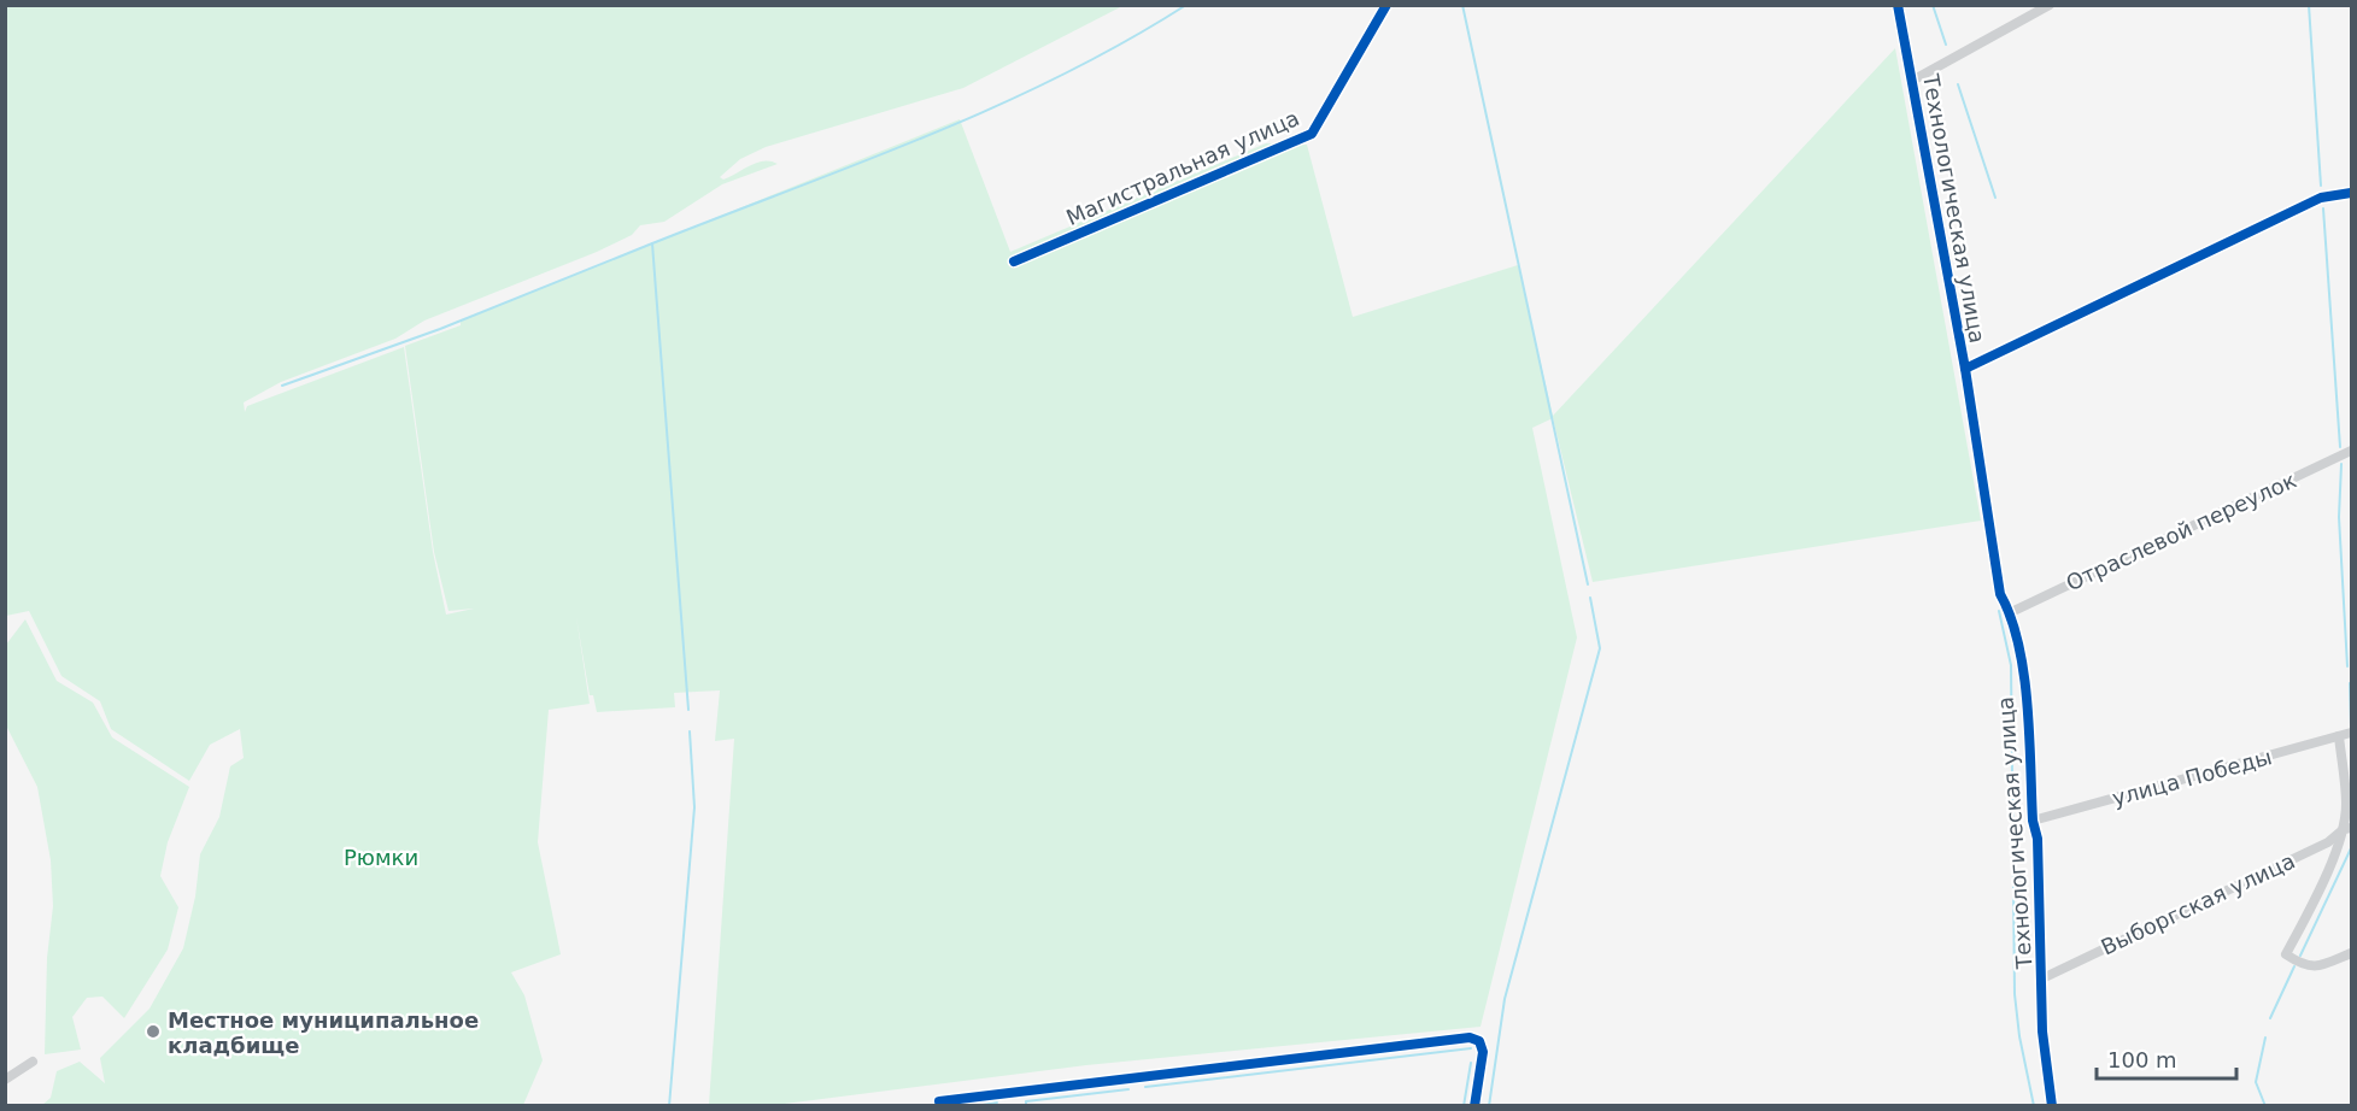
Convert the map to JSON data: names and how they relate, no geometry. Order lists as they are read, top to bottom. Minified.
{"streets":{"street":["Магистральная улица","Технологическая улица","Отраслевой переулок","улица Победы","Выборгская улица"]},"crossings":[["Технологическая улица","Отраслевой переулок"],["Технологическая улица","улица Победы"],["Технологическая улица","Выборгская улица"]],"parks":["Рюмки"],"places":["Местное муниципальное кладбище"],"scale_bar":"100 m"}
